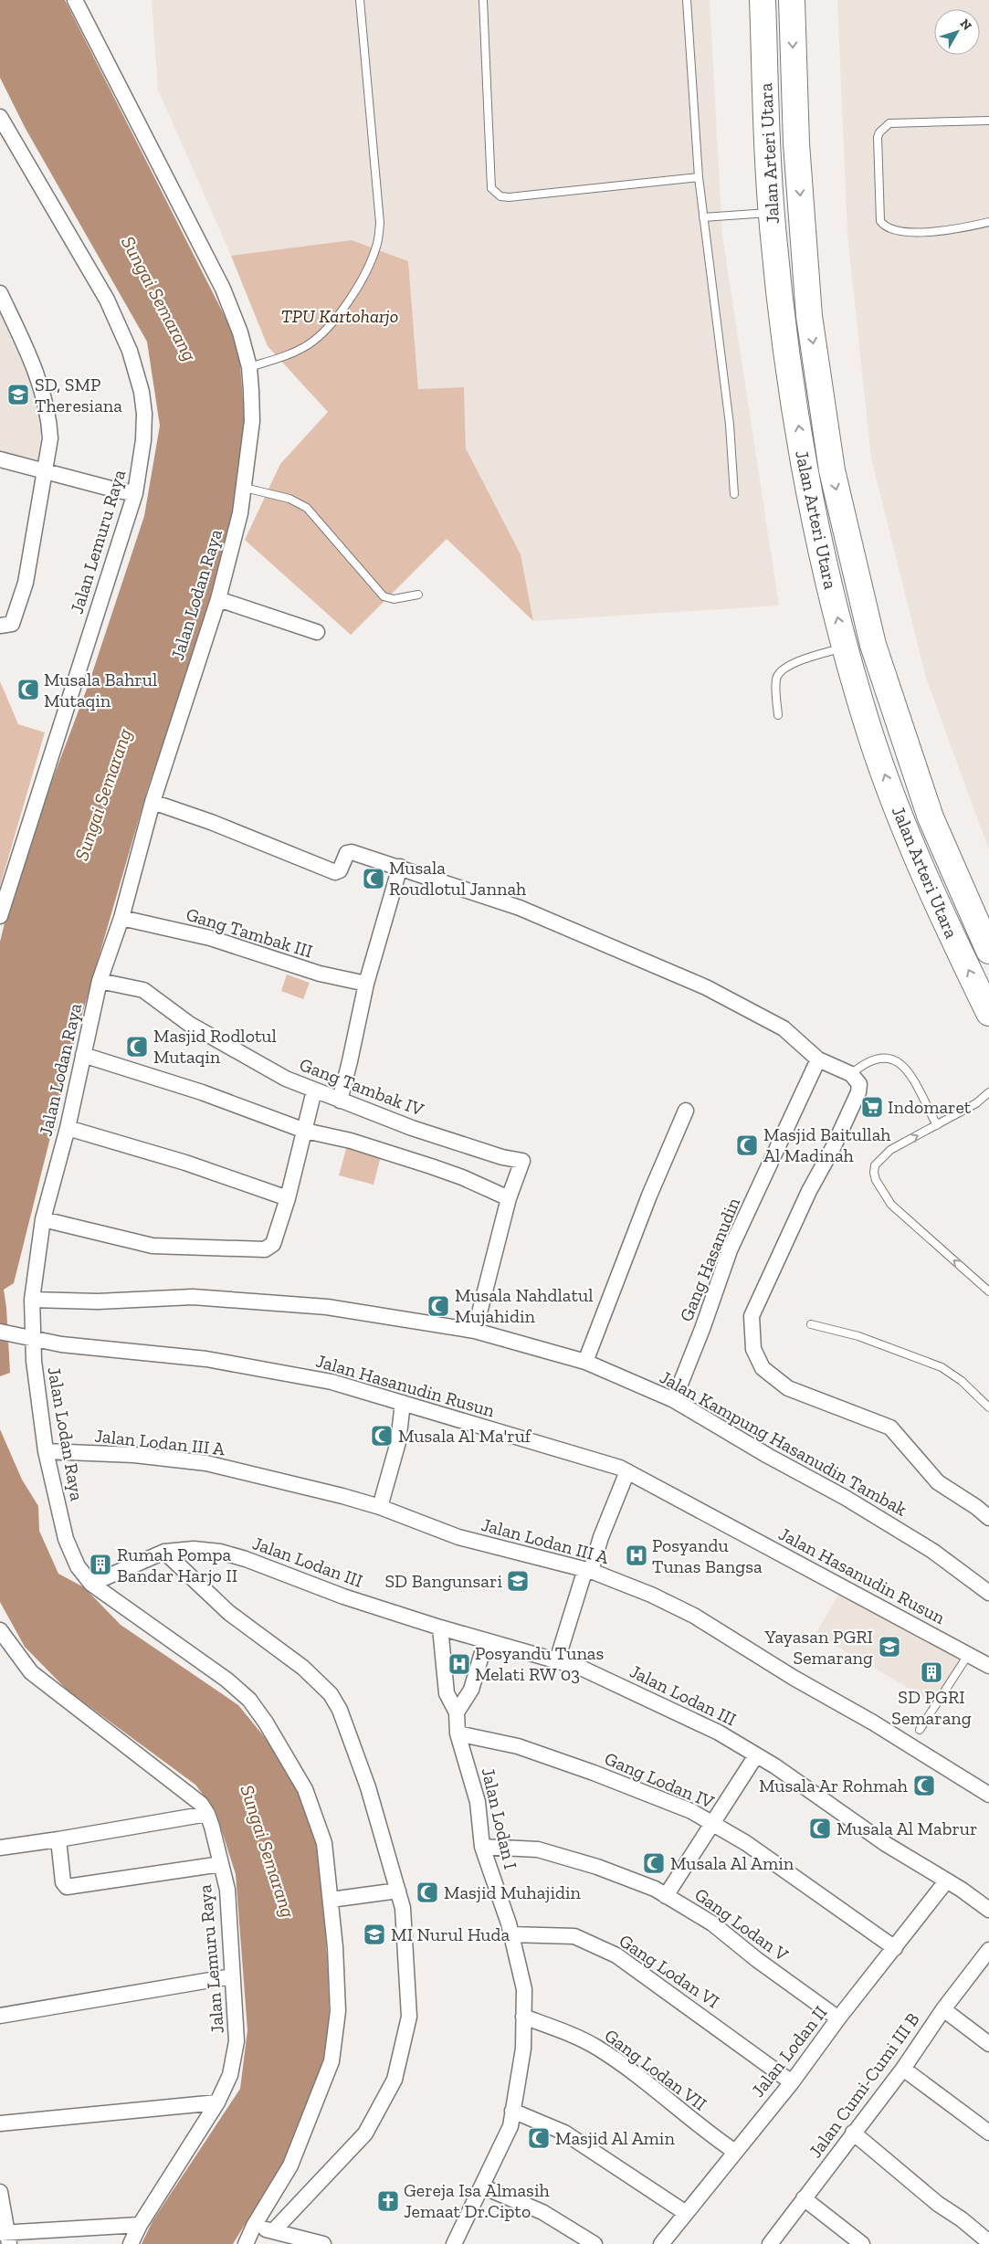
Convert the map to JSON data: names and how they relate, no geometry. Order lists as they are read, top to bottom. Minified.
{"streets":{"highway":["Jalan Arteri Utara"],"street":["Jalan Lemuru Raya","Jalan Lodan Raya","Gang Tambak III","Gang Tambak IV","Gang Hasanudin","Jalan Hasanudin Rusun","Jalan Lodan III A","Jalan Kampung Hasanudin Tambak","Jalan Lodan III","Gang Lodan IV","Jalan Lodan I","Gang Lodan V","Gang Lodan VI","Jalan Lodan II","Gang Lodan VII","Jalan Cumi-Cumi III B"]},"crossings":[["Jalan Lodan Raya","Gang Tambak III"],["Jalan Lodan Raya","Gang Tambak IV"],["Jalan Lodan Raya","Jalan Hasanudin Rusun"],["Jalan Lodan Raya","Jalan Lodan III A"],["Jalan Lodan Raya","Jalan Kampung Hasanudin Tambak"],["Jalan Lodan Raya","Jalan Lodan III"],["Gang Hasanudin","Jalan Kampung Hasanudin Tambak"],["Jalan Lodan III","Jalan Lodan I"],["Jalan Lodan III","Jalan Lodan II"],["Gang Lodan IV","Jalan Lodan I"],["Gang Lodan IV","Jalan Lodan II"],["Jalan Lodan I","Gang Lodan V"],["Jalan Lodan I","Gang Lodan VI"],["Jalan Lodan I","Gang Lodan VII"],["Gang Lodan V","Jalan Lodan II"],["Gang Lodan VI","Jalan Lodan II"],["Jalan Lodan II","Gang Lodan VII"]],"water":["Sungai Semarang"],"parks":["TPU Kartoharjo"],"places":{"school or university":["SD, SMP Theresiana","SD Bangunsari","Yayasan PGRI Semarang","MI Nurul Huda"],"mosque":["Musala Bahrul Mutaqin","Musala Roudlotul Jannah","Masjid Rodlotul Mutaqin","Masjid Baitullah Al Madinah","Musala Nahdlatul Mujahidin","Musala Al Ma'ruf","Musala Ar Rohmah","Musala Al Mabrur","Musala Al Amin","Masjid Muhajidin","Masjid Al Amin"],"supermarket":["Indomaret"],"hospital":["Posyandu Tunas Bangsa","Posyandu Tunas Melati RW 03"],"building":["Rumah Pompa Bandar Harjo II","SD PGRI Semarang"],"church":["Gereja Isa Almasih Jemaat Dr.Cipto"]},"north":"top right"}
